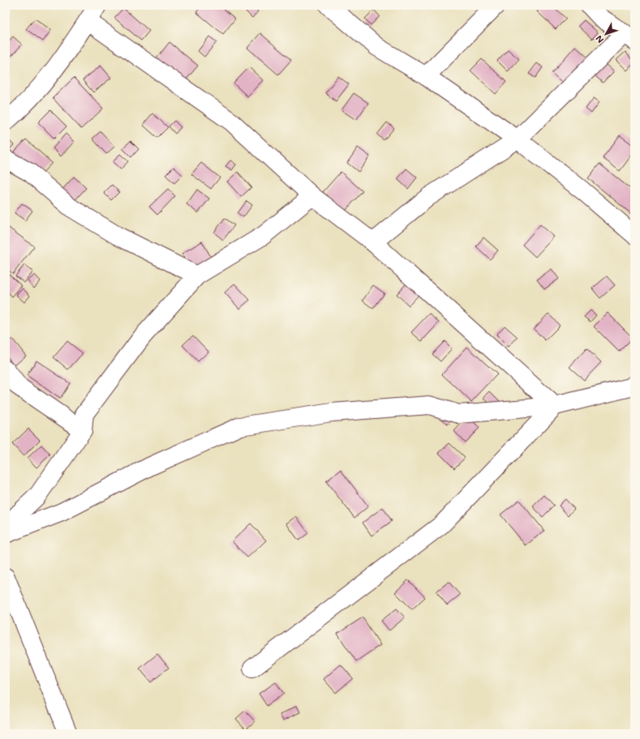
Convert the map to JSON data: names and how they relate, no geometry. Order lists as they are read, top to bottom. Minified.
{"north":"bottom left"}
